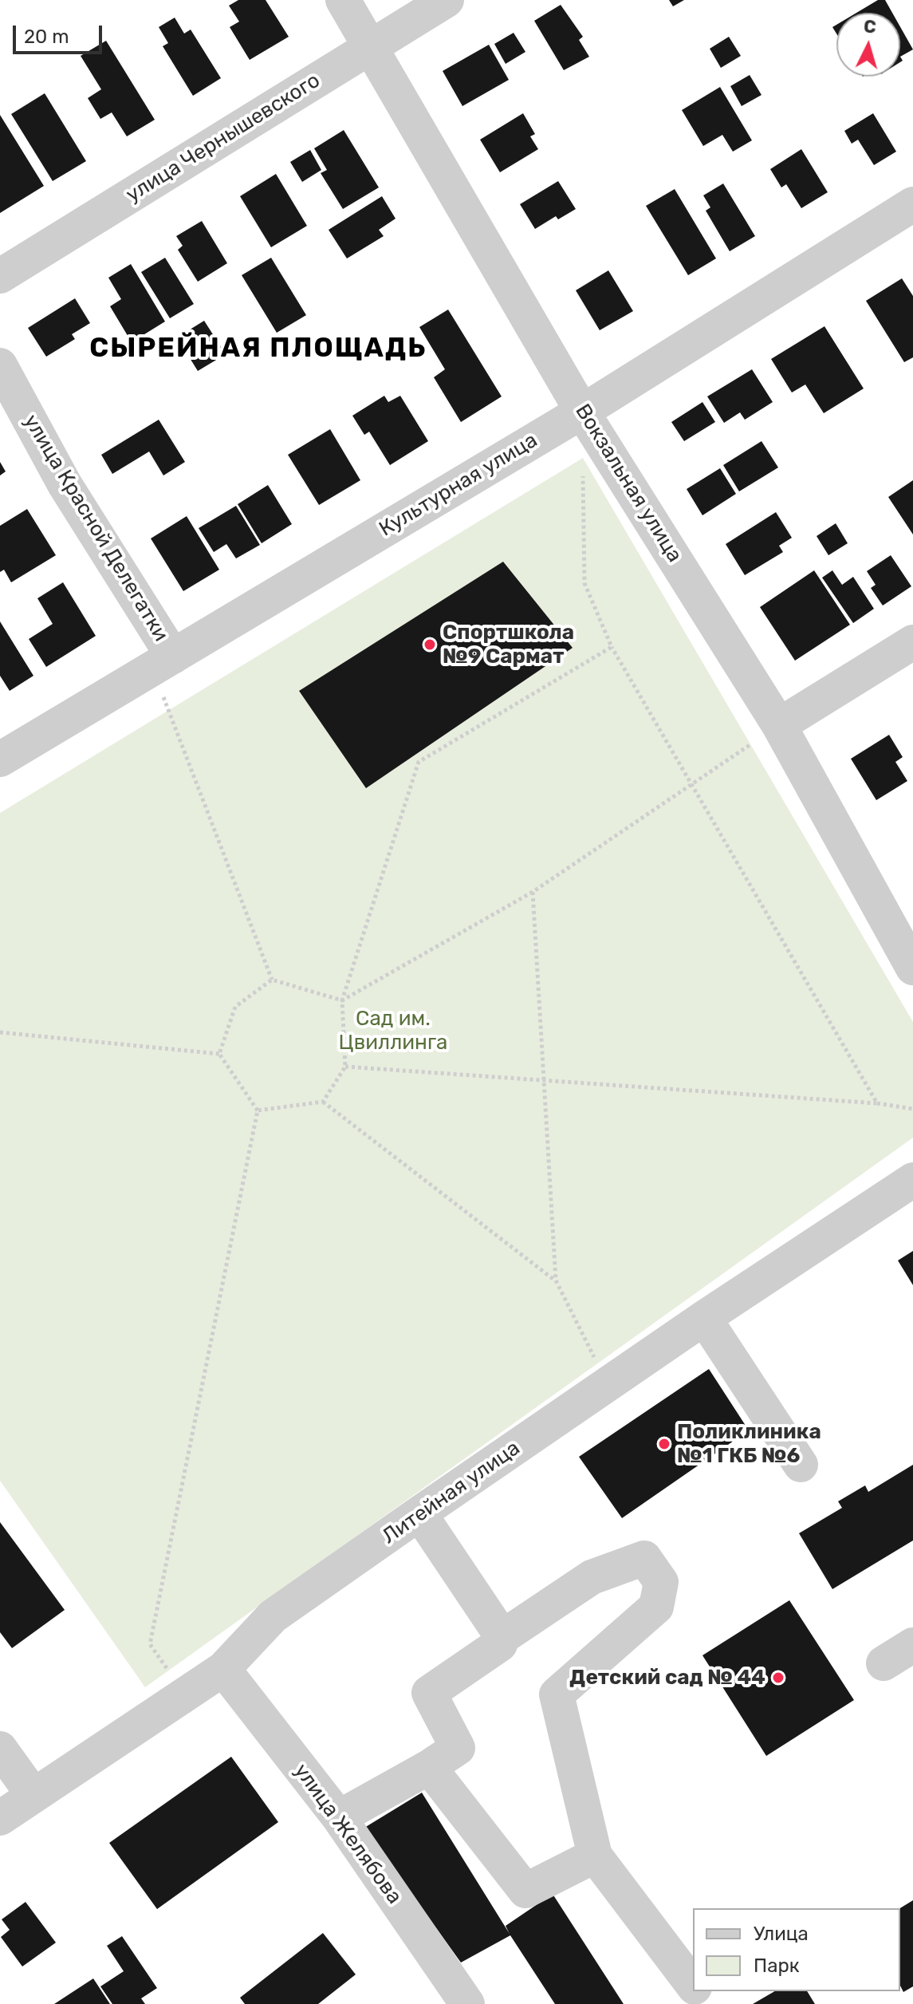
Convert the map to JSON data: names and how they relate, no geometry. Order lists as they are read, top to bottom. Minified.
{"streets":{"street":["улица Чернышевского","Вокзальная улица","Культурная улица","улица Красной Делегатки","Литейная улица","улица Желябова"]},"crossings":[["улица Чернышевского","Вокзальная улица"],["Вокзальная улица","Культурная улица"],["Культурная улица","улица Красной Делегатки"],["Литейная улица","улица Желябова"]],"districts":["СЫРЕЙНАЯ ПЛОЩАДЬ"],"parks":["Сад им. Цвиллинга"],"places":["Спортшкола №9 Сармат","Поликлиника №1 ГКБ №6","Детский сад № 44"],"legend":["Улица","Парк"],"scale_bar":"20 m","north":"top"}
